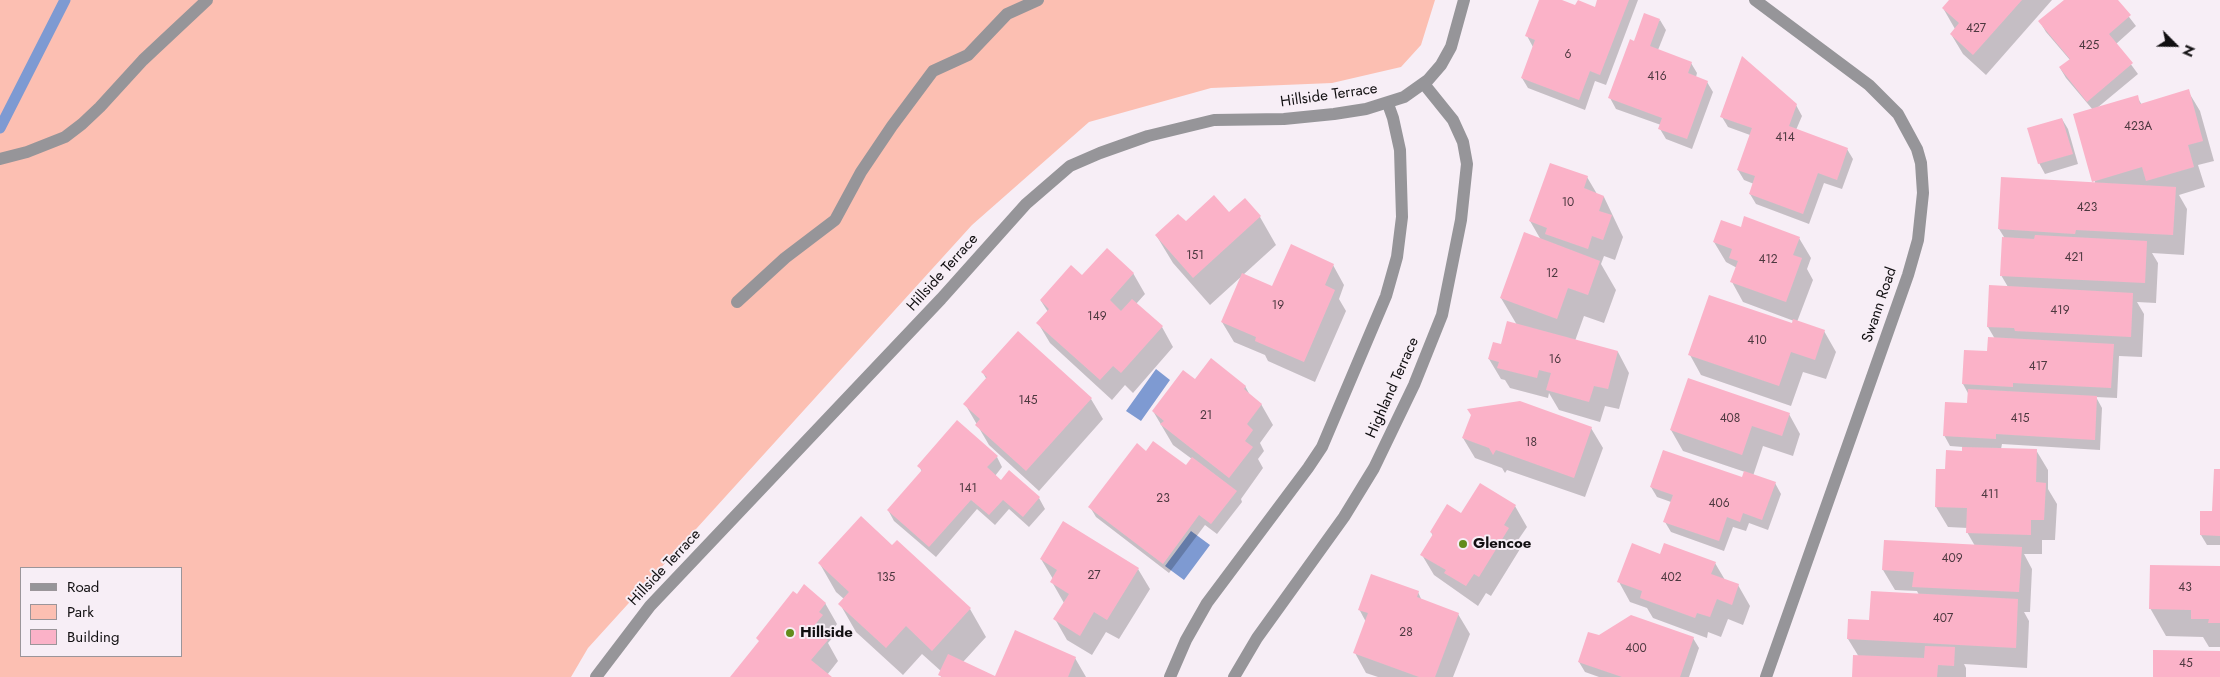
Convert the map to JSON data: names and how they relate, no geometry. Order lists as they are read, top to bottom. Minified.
{"streets":{"street":["Hillside Terrace","Swann Road","Highland Terrace"]},"crossings":[["Hillside Terrace","Highland Terrace"]],"places":["Glencoe","Hillside"],"house_numbers":["427","425","6","416","423A","414","10","423","151","421","412","12","19","419","149","410","16","417","145","21","408","415","18","141","411","23","406","409","27","135","402","43","407","28","400","45"],"legend":["Road","Park","Building"],"north":"bottom right"}
